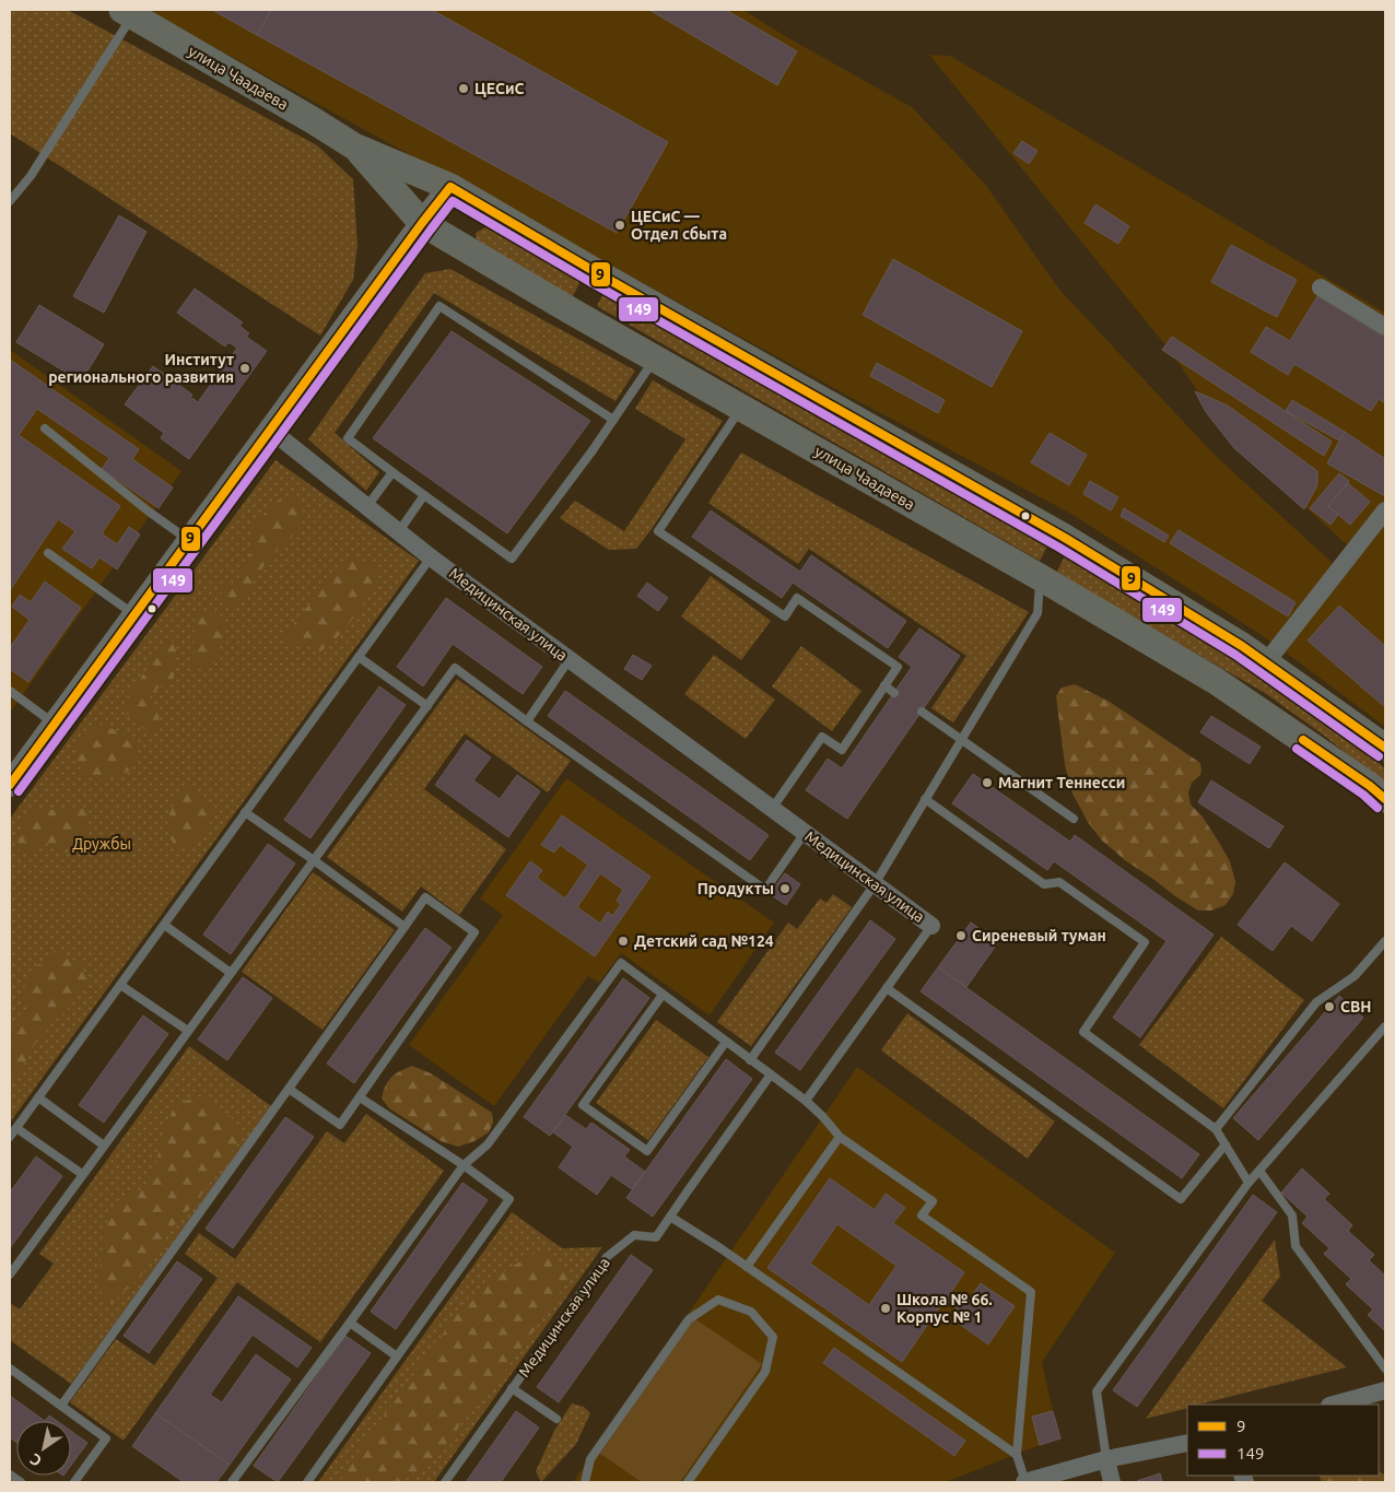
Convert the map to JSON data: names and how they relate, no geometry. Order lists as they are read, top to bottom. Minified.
{"streets":{"main road":["улица Чаадаева"],"street":["Медицинская улица"]},"parks":["Дружбы"],"places":["ЦЕСиС","ЦЕСиС — Отдел сбыта","Институт регионального развития","Магнит Теннесси","Продукты","Сиреневый туман","Детский сад №124","СВН","Школа № 66. Корпус № 1"],"lines":["transit line 9","transit line 149"],"legend":["9","149"],"north":"bottom left"}
